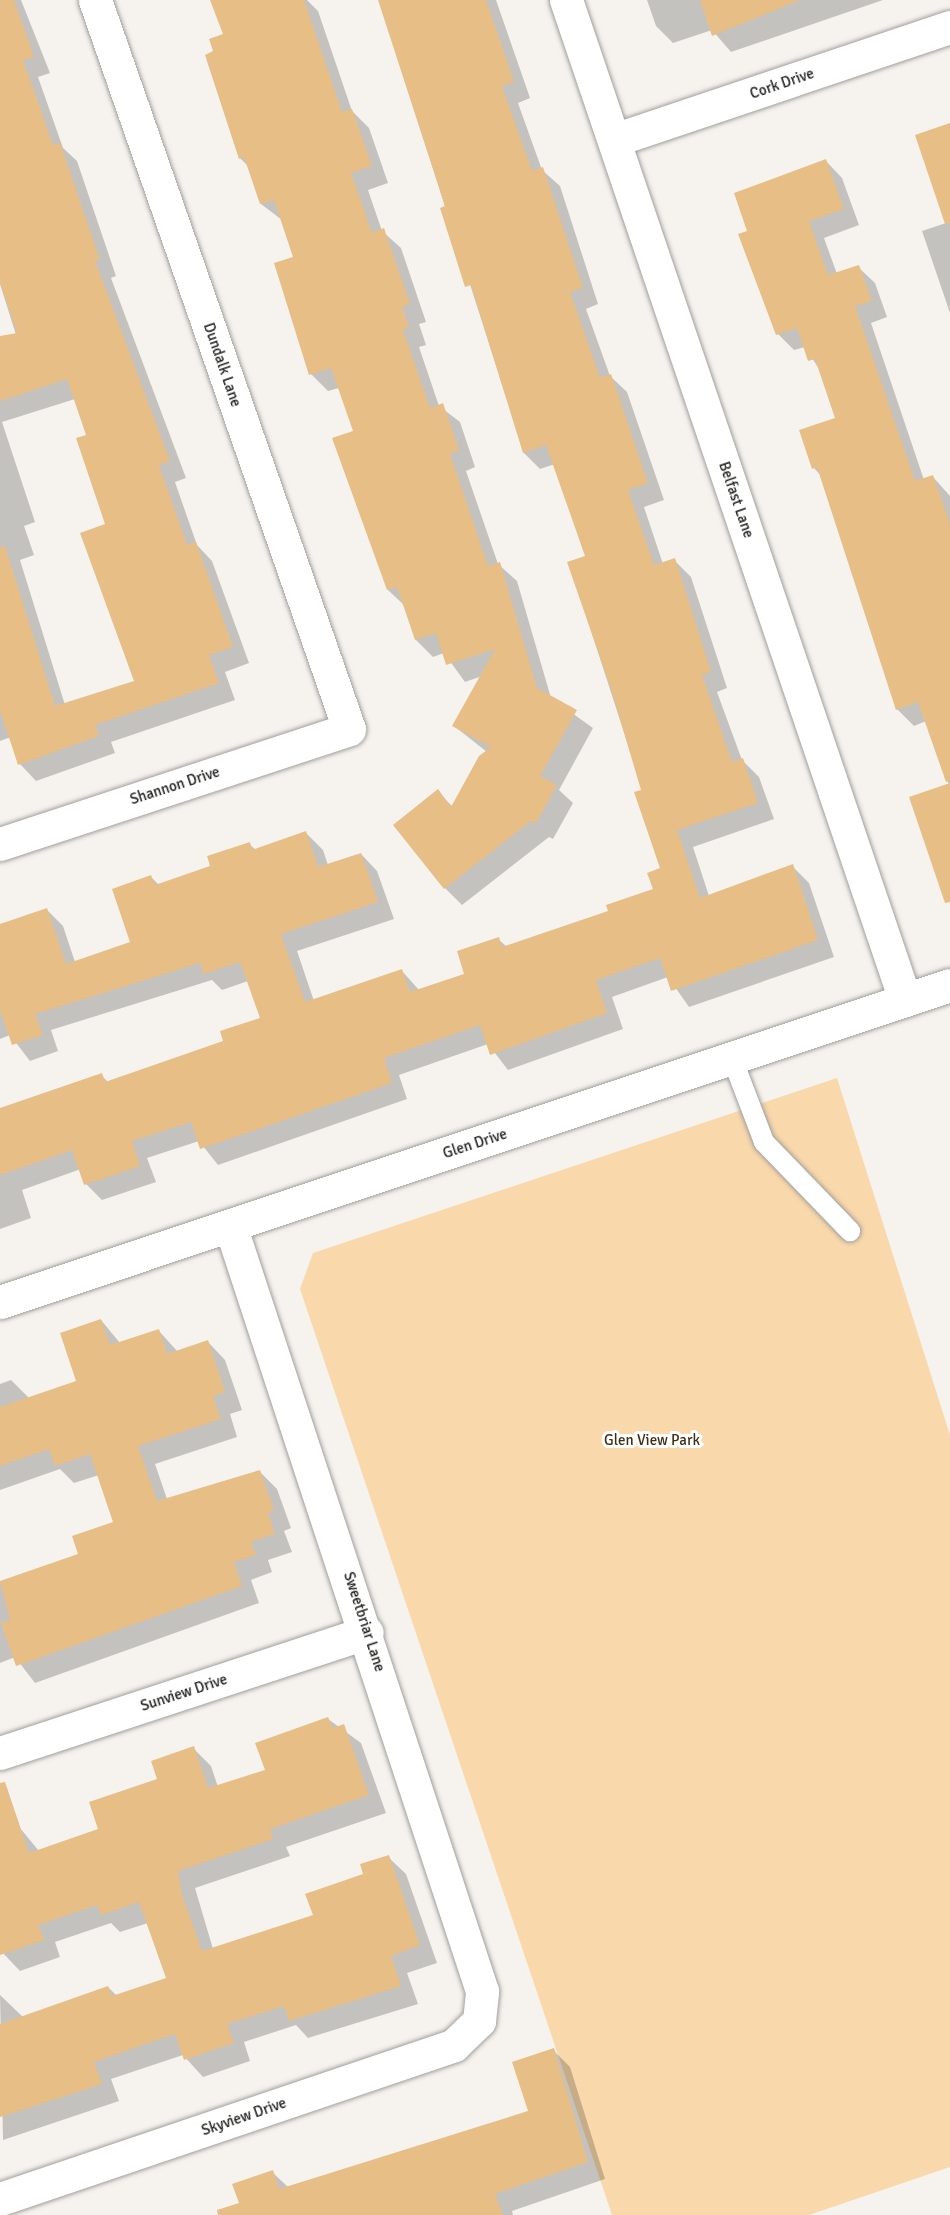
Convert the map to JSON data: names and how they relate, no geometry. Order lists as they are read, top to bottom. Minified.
{"streets":{"street":["Cork Drive","Dundalk Lane","Belfast Lane","Shannon Drive","Glen Drive","Sweetbriar Lane","Sunview Drive","Skyview Drive"]},"crossings":[["Cork Drive","Belfast Lane"],["Dundalk Lane","Shannon Drive"],["Belfast Lane","Glen Drive"],["Glen Drive","Sweetbriar Lane"],["Sweetbriar Lane","Sunview Drive"],["Sweetbriar Lane","Skyview Drive"]],"parks":["Glen View Park"]}
